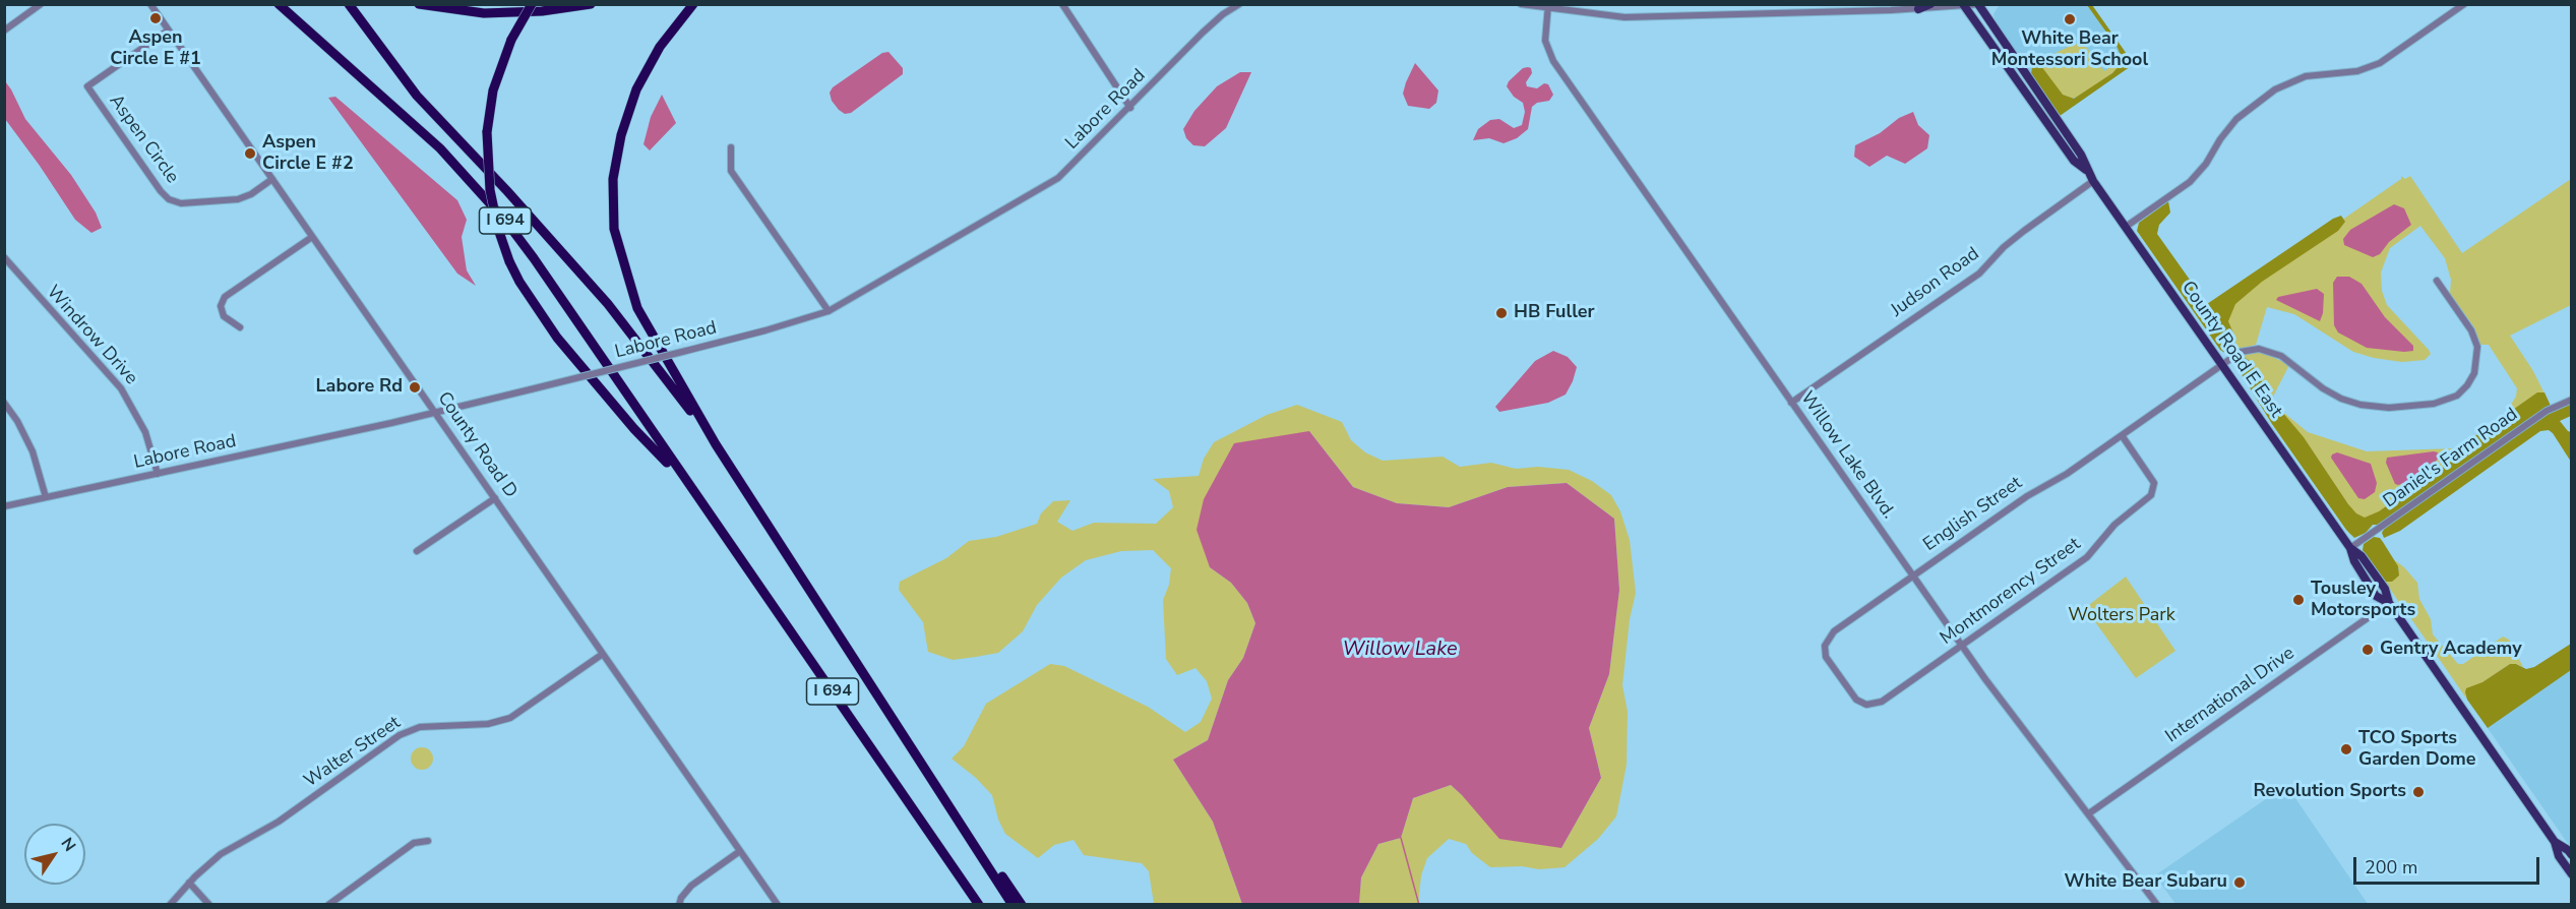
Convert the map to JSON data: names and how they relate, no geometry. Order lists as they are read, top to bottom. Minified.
{"streets":{"highway":["I 694"],"main road":["County Road E East"],"street":["Labore Road","Aspen Circle","Judson Road","Windrow Drive","County Road D","Willow Lake Blvd.","Daniel's Farm Road","English Street","Montmorency Street","International Drive","Walter Street"]},"crossings":[["Labore Road","Windrow Drive"],["Labore Road","County Road D"],["Aspen Circle","County Road D"],["Judson Road","County Road E East"],["Judson Road","Willow Lake Blvd."],["County Road E East","Daniel's Farm Road"],["County Road E East","English Street"],["County Road E East","International Drive"],["County Road D","Walter Street"],["Willow Lake Blvd.","English Street"],["Willow Lake Blvd.","Montmorency Street"],["Willow Lake Blvd.","International Drive"],["English Street","Montmorency Street"]],"water":["Willow Lake"],"parks":["Wolters Park"],"places":["Aspen Circle E #1","White Bear Montessori School","Aspen Circle E #2","HB Fuller","Labore Rd","Tousley Motorsports","Gentry Academy","TCO Sports Garden Dome","Revolution Sports","White Bear Subaru"],"scale_bar":"200 m","north":"top right"}
